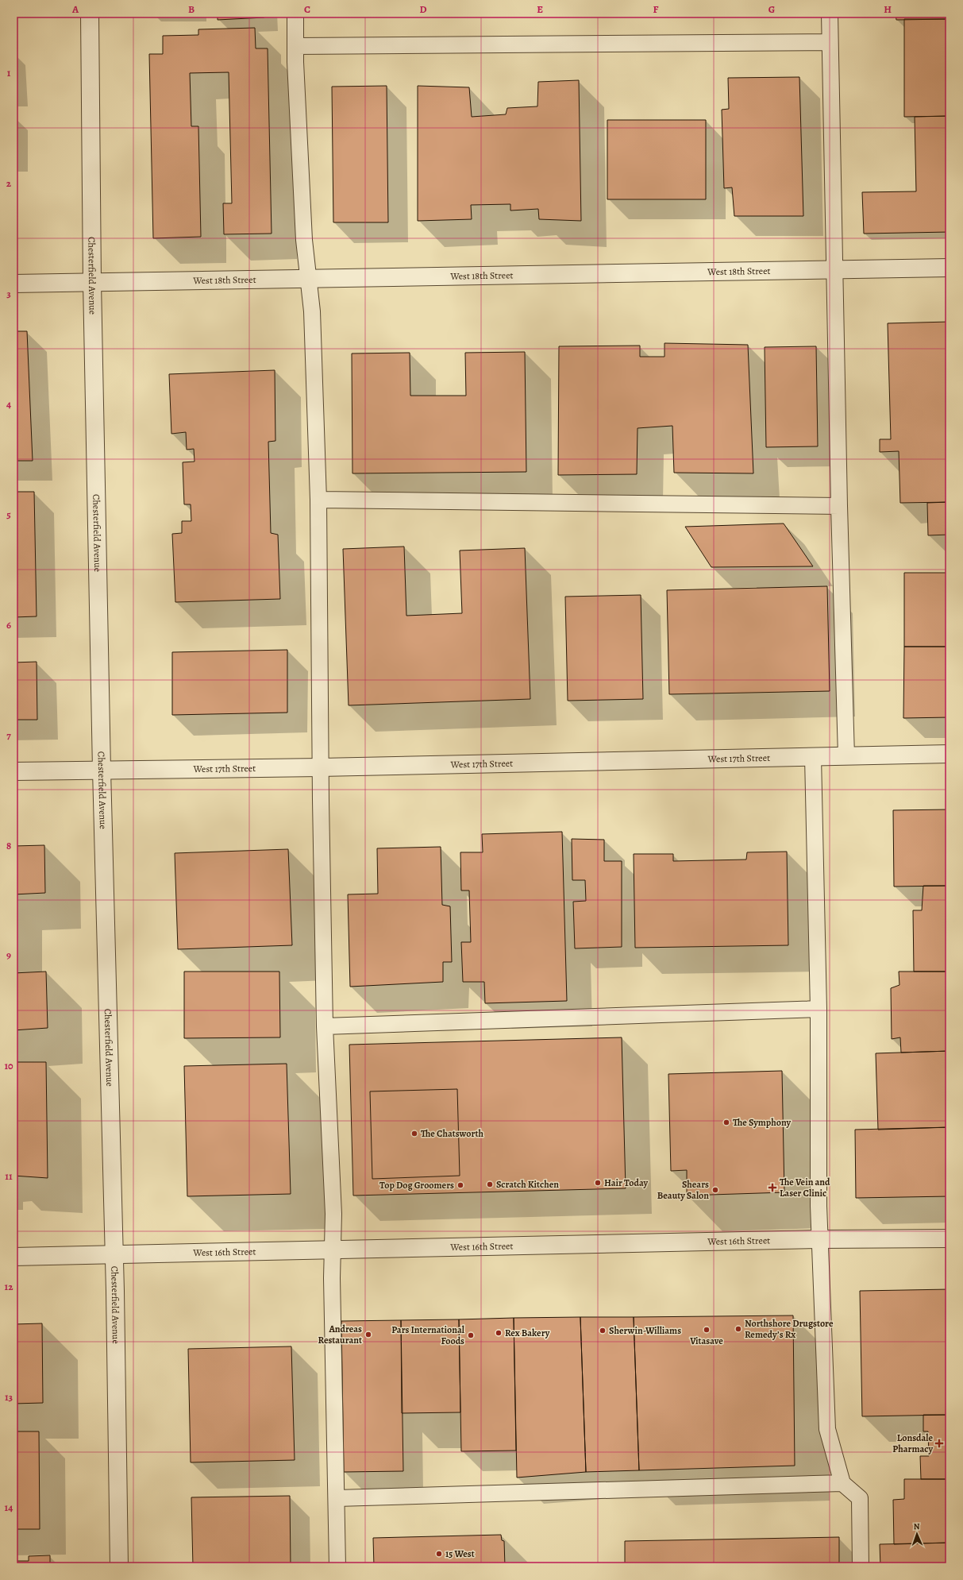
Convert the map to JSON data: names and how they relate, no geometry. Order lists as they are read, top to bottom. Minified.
{"streets":{"street":["West 18th Street","Chesterfield Avenue","West 17th Street","West 16th Street"]},"crossings":[["West 18th Street","Chesterfield Avenue"],["Chesterfield Avenue","West 17th Street"],["Chesterfield Avenue","West 16th Street"]],"places":{"other":["The Symphony","The Chatsworth","Hair Today","Scratch Kitchen","Top Dog Groomers","Shears Beauty Salon","Northshore Drugstore Remedy’s Rx","Vitasave","Sherwin-Williams","Rex Bakery","Andreas Restaurant","Pars International Foods","15 West"],"health":["The Vein and Laser Clinic","Lonsdale Pharmacy"]},"north":"top","grid":{"columns":["A","B","C","D","E","F","G","H"],"rows":["1","2","3","4","5","6","7","8","9","10","11","12","13","14"]}}
